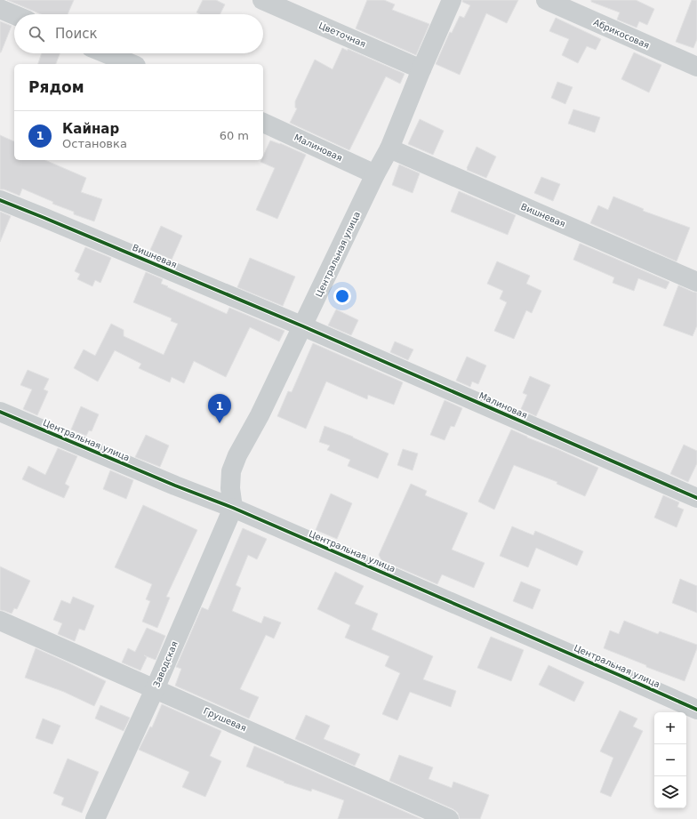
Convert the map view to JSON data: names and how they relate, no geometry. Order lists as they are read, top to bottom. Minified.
{"streets":{"street":["Абрикосовая","Цветочная","Малиновая","Вишневая","Центральная улица","Заводская","Грушевая"]},"crossings":[["Цветочная","Центральная улица"],["Малиновая","Вишневая"],["Малиновая","Центральная улица"],["Вишневая","Центральная улица"],["Центральная улица","Заводская"],["Заводская","Грушевая"]],"page":{"search":"Поиск","heading":"Рядом","list":[{"mark":"1","name":"Кайнар","note":"Остановка","value":"60 m"}],"pins":"1","map_buttons":["+","−"]}}
